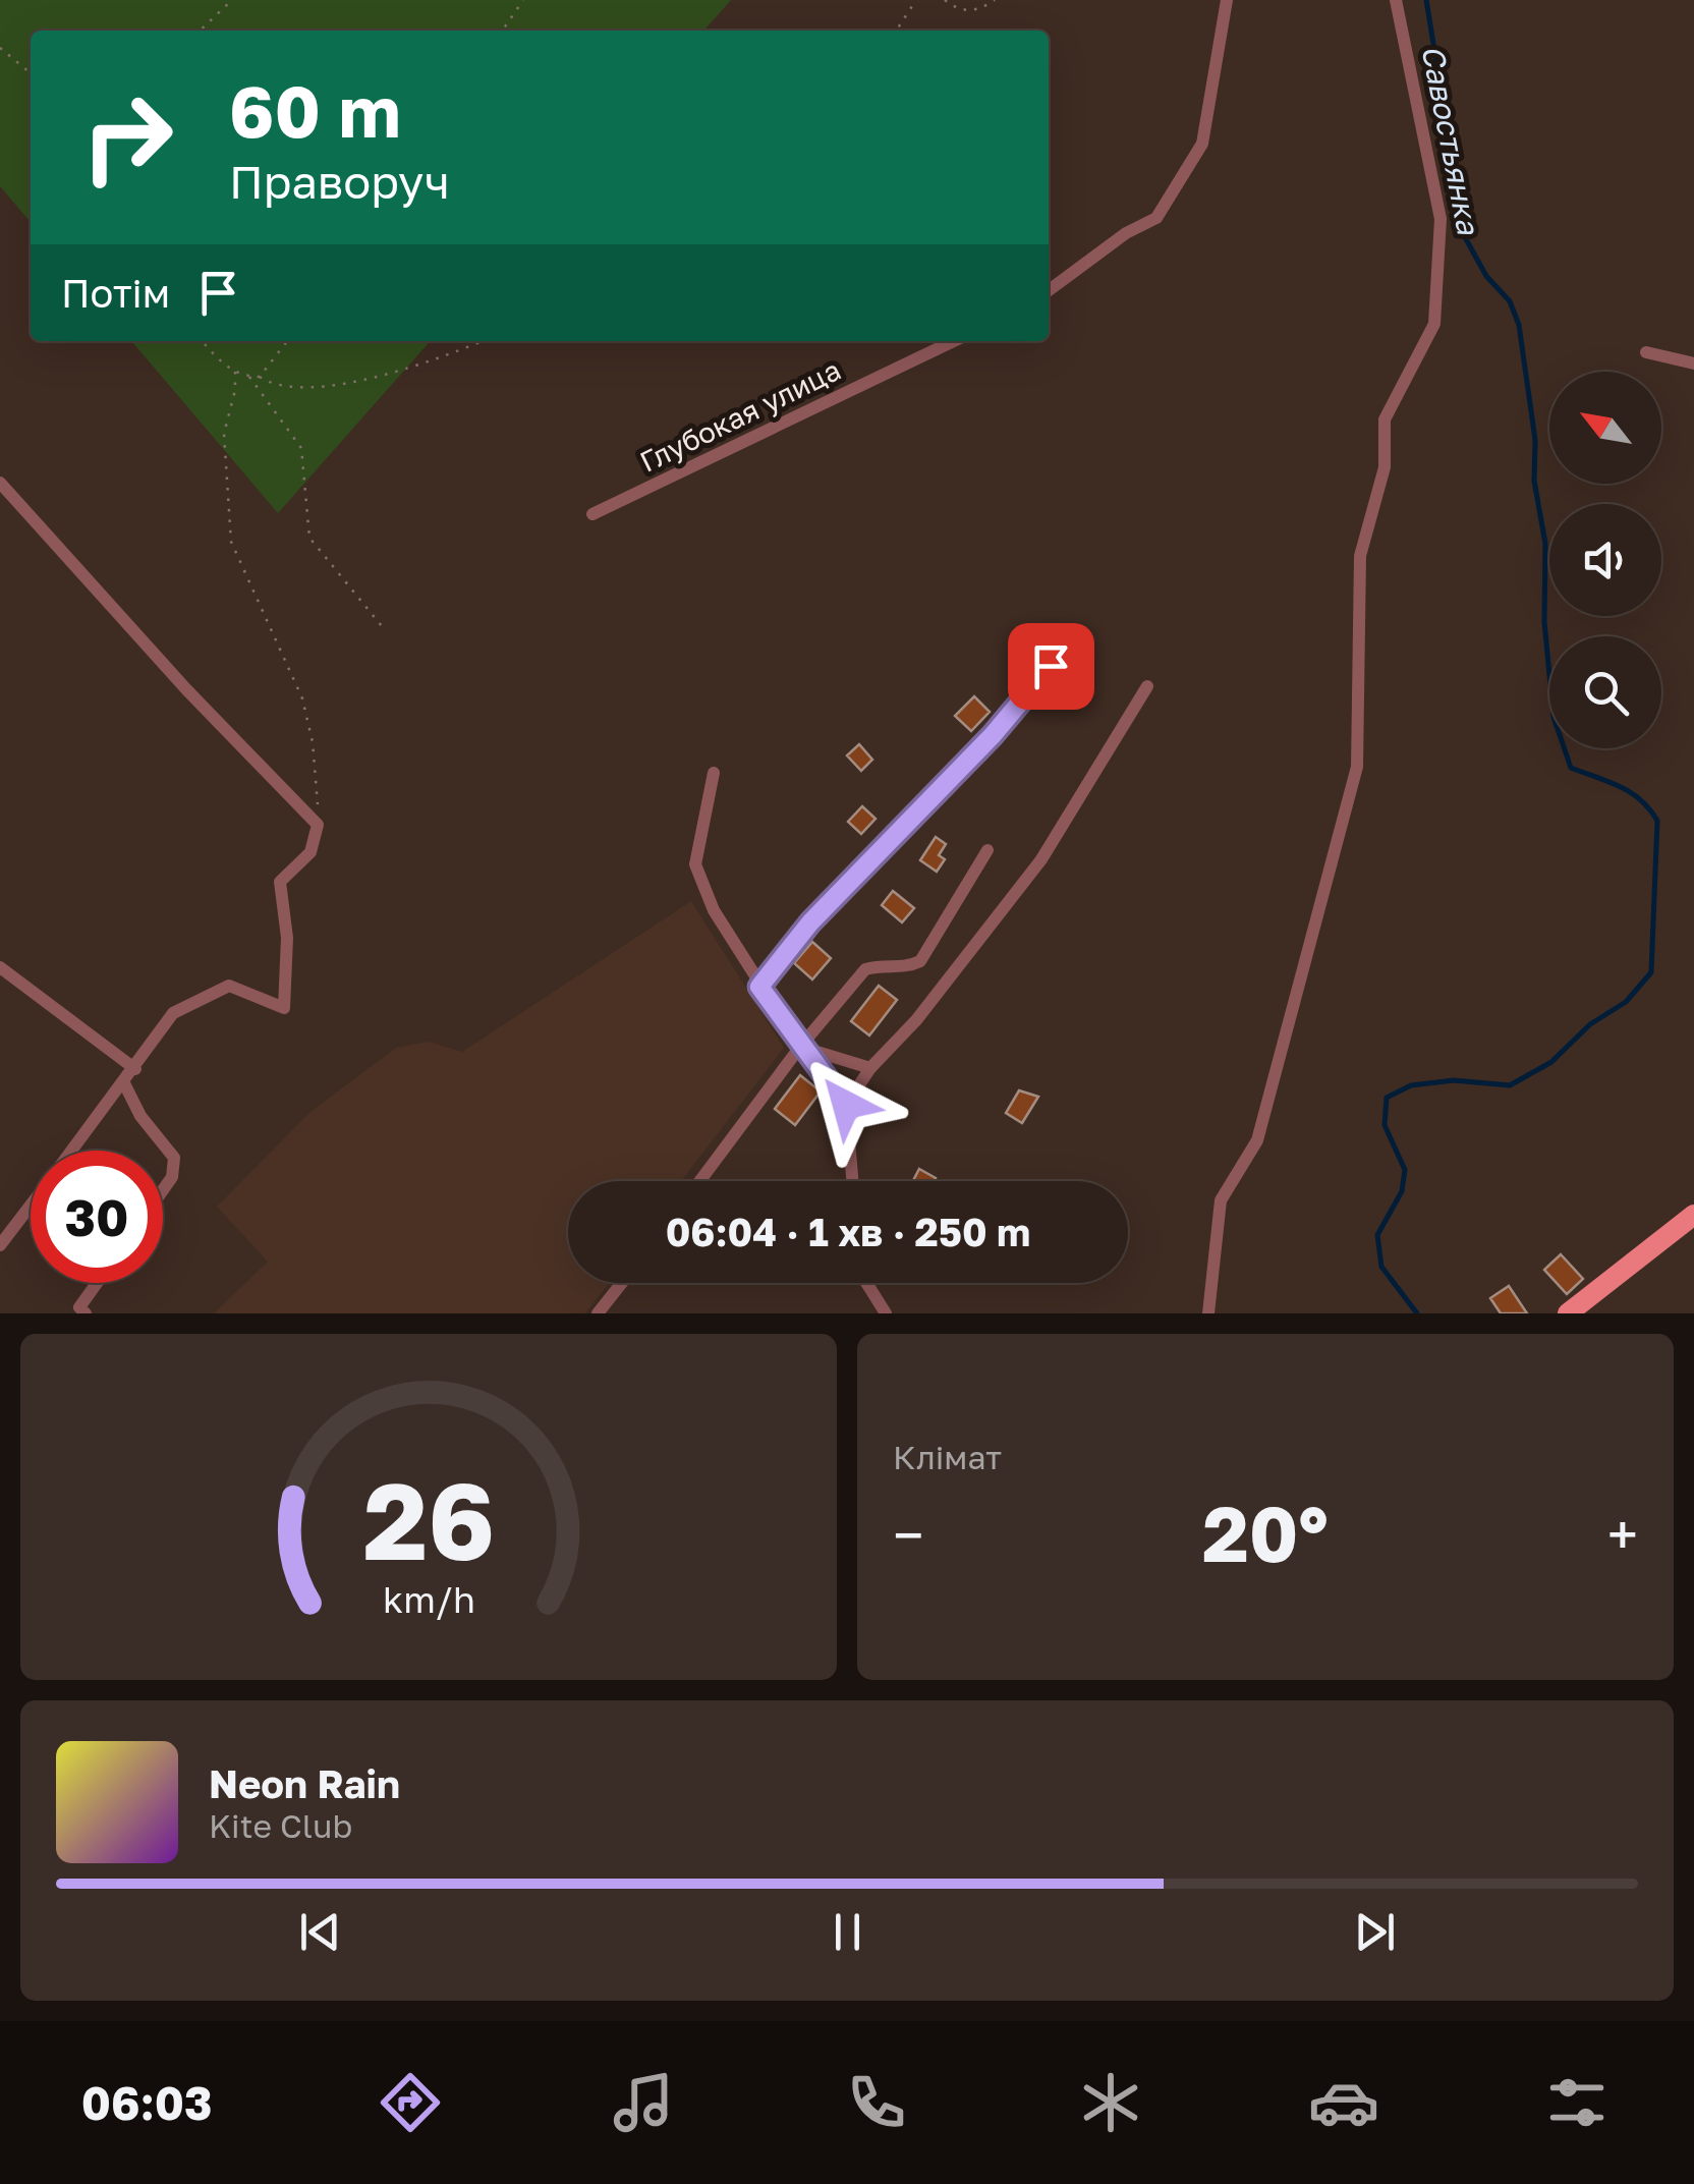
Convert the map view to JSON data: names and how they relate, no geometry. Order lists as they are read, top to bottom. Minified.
{"streets":{"street":["Глубокая улица"]},"water":["Савостьянка"],"north":"top left","page":{"turn":["60 m","Праворуч"],"then":"Потім","limit":"30","trip":"06:04 · 1 хв · 250 m","tile":"Клімат","heat":["−","20°","+"],"song":["Neon Rain","Kite Club"],"tabs":"06:03","gauge":["26","km/h"]}}
